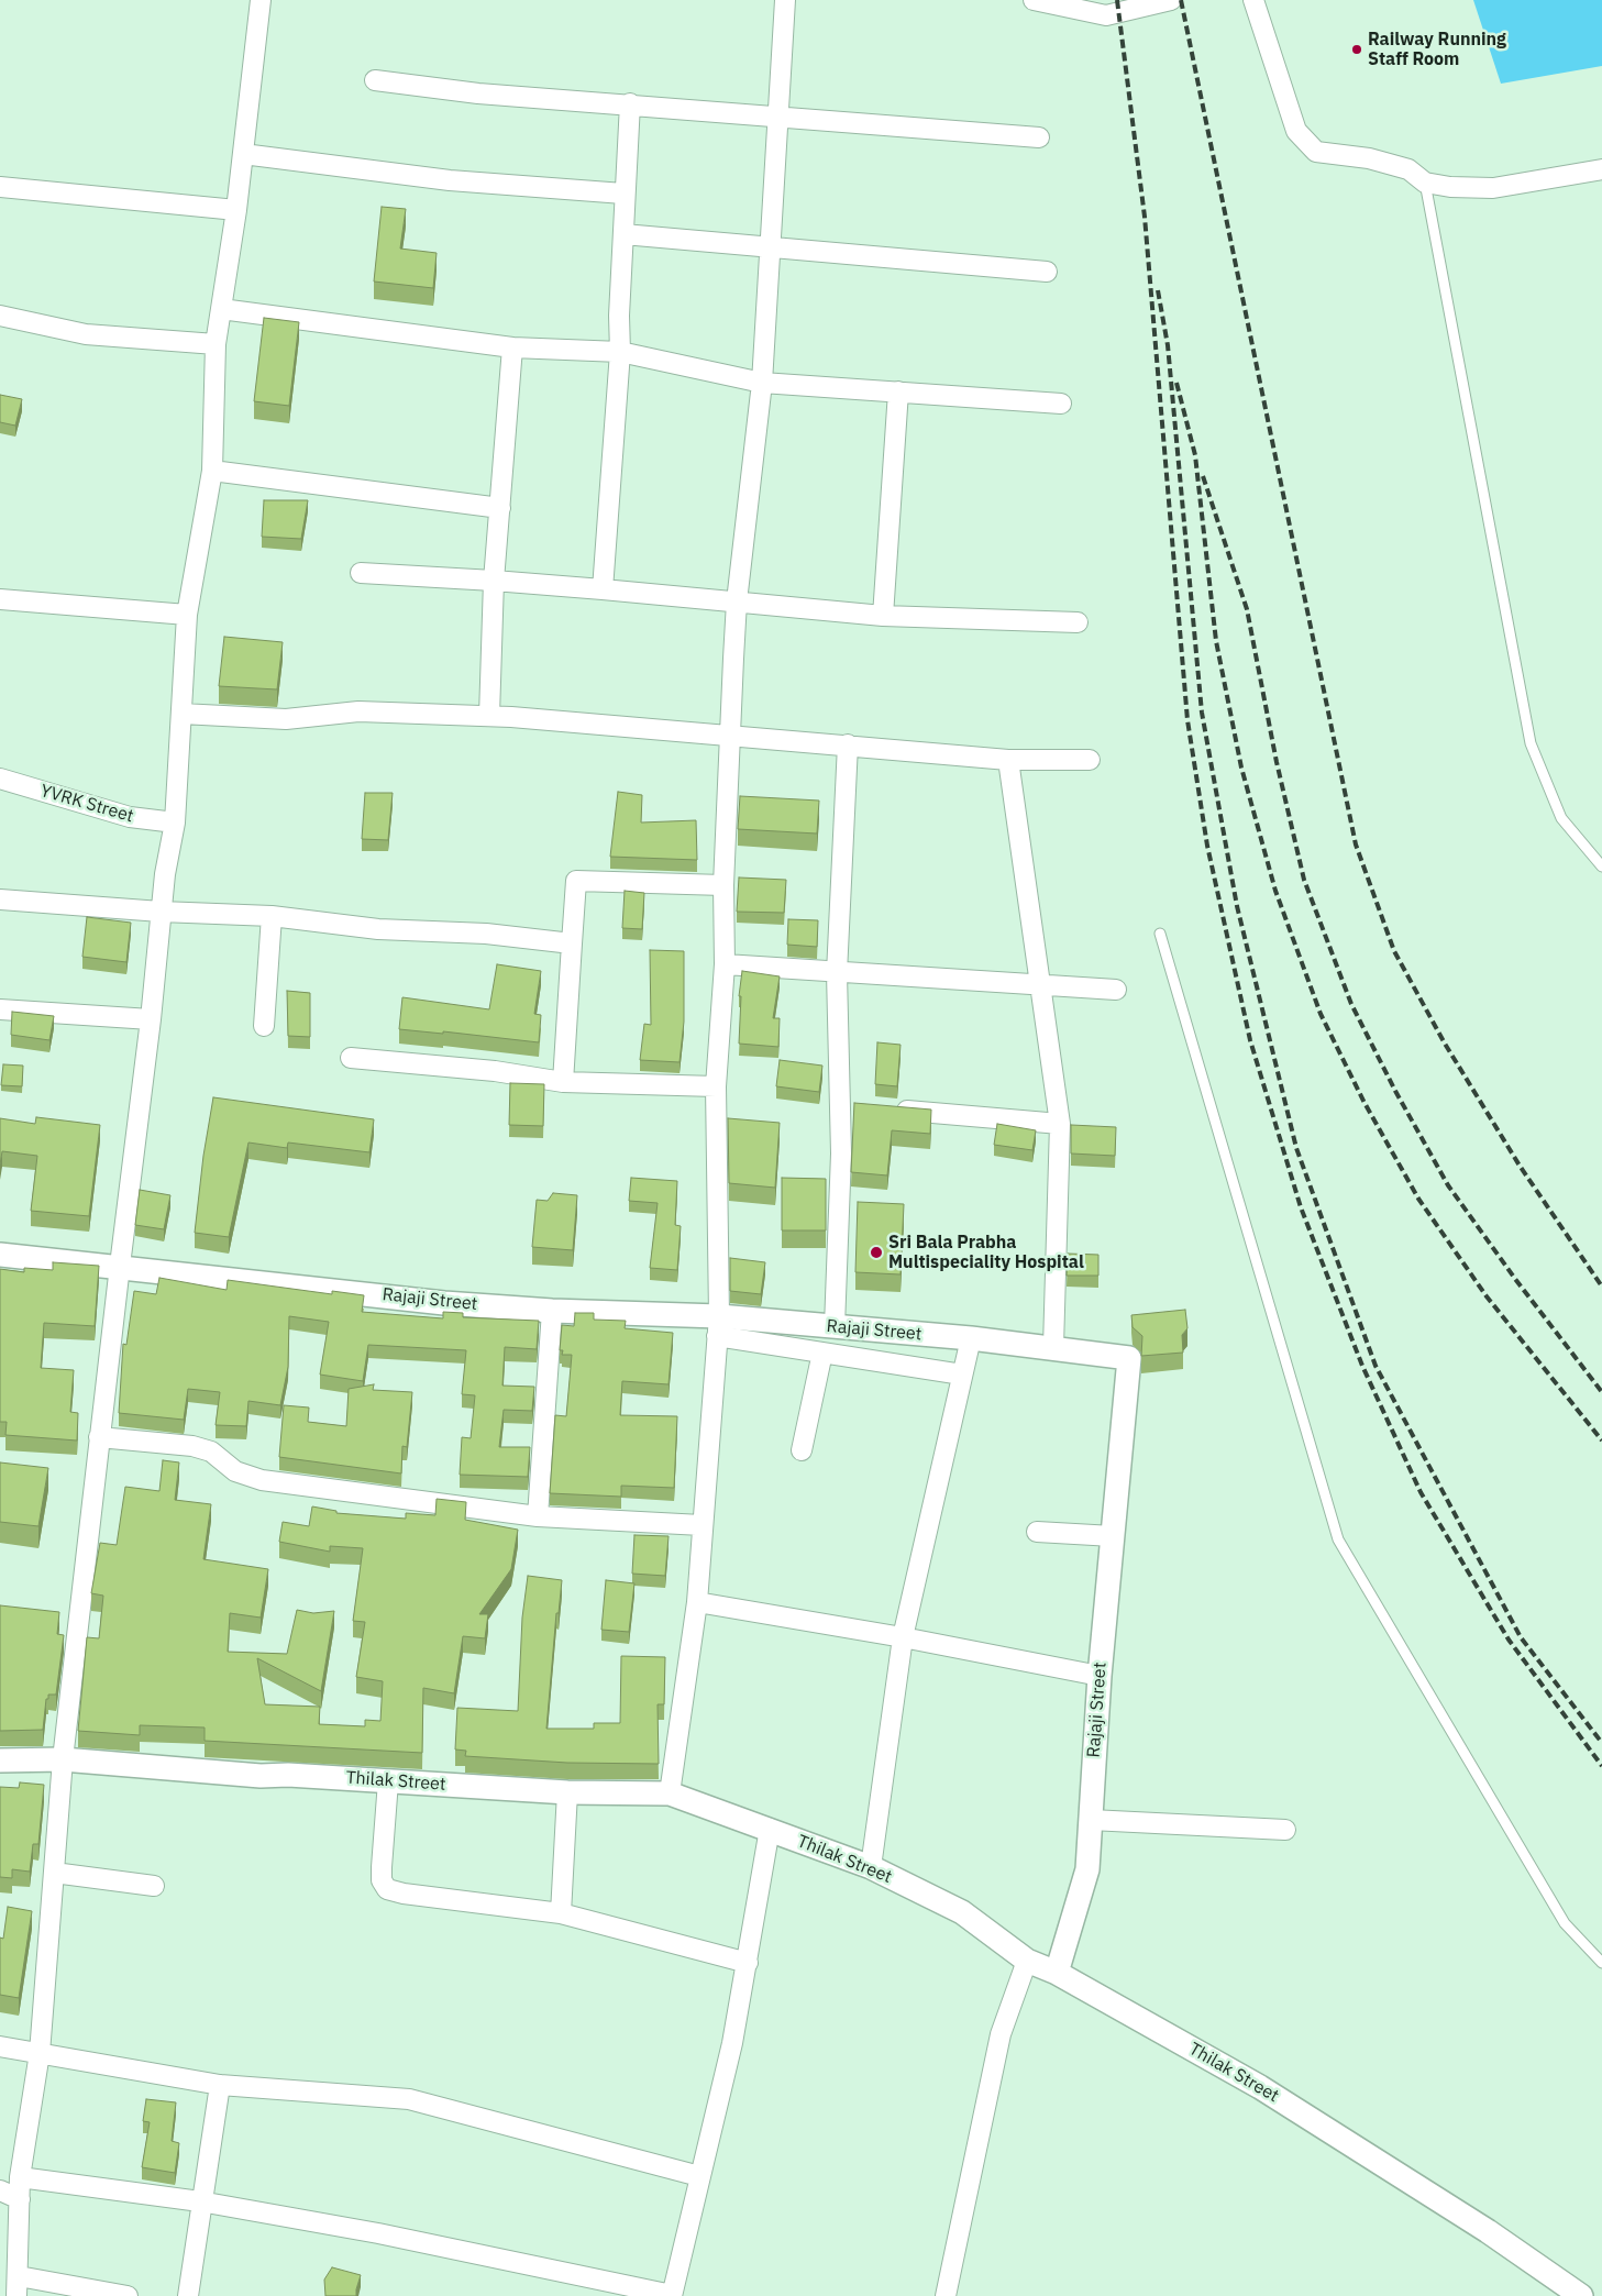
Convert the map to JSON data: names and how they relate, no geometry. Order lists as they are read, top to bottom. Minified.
{"streets":{"street":["YVRK Street","Rajaji Street","Thilak Street"]},"crossings":[["Rajaji Street","Thilak Street"]],"places":["Railway Running Staff Room","Sri Bala Prabha Multispeciality Hospital"]}
